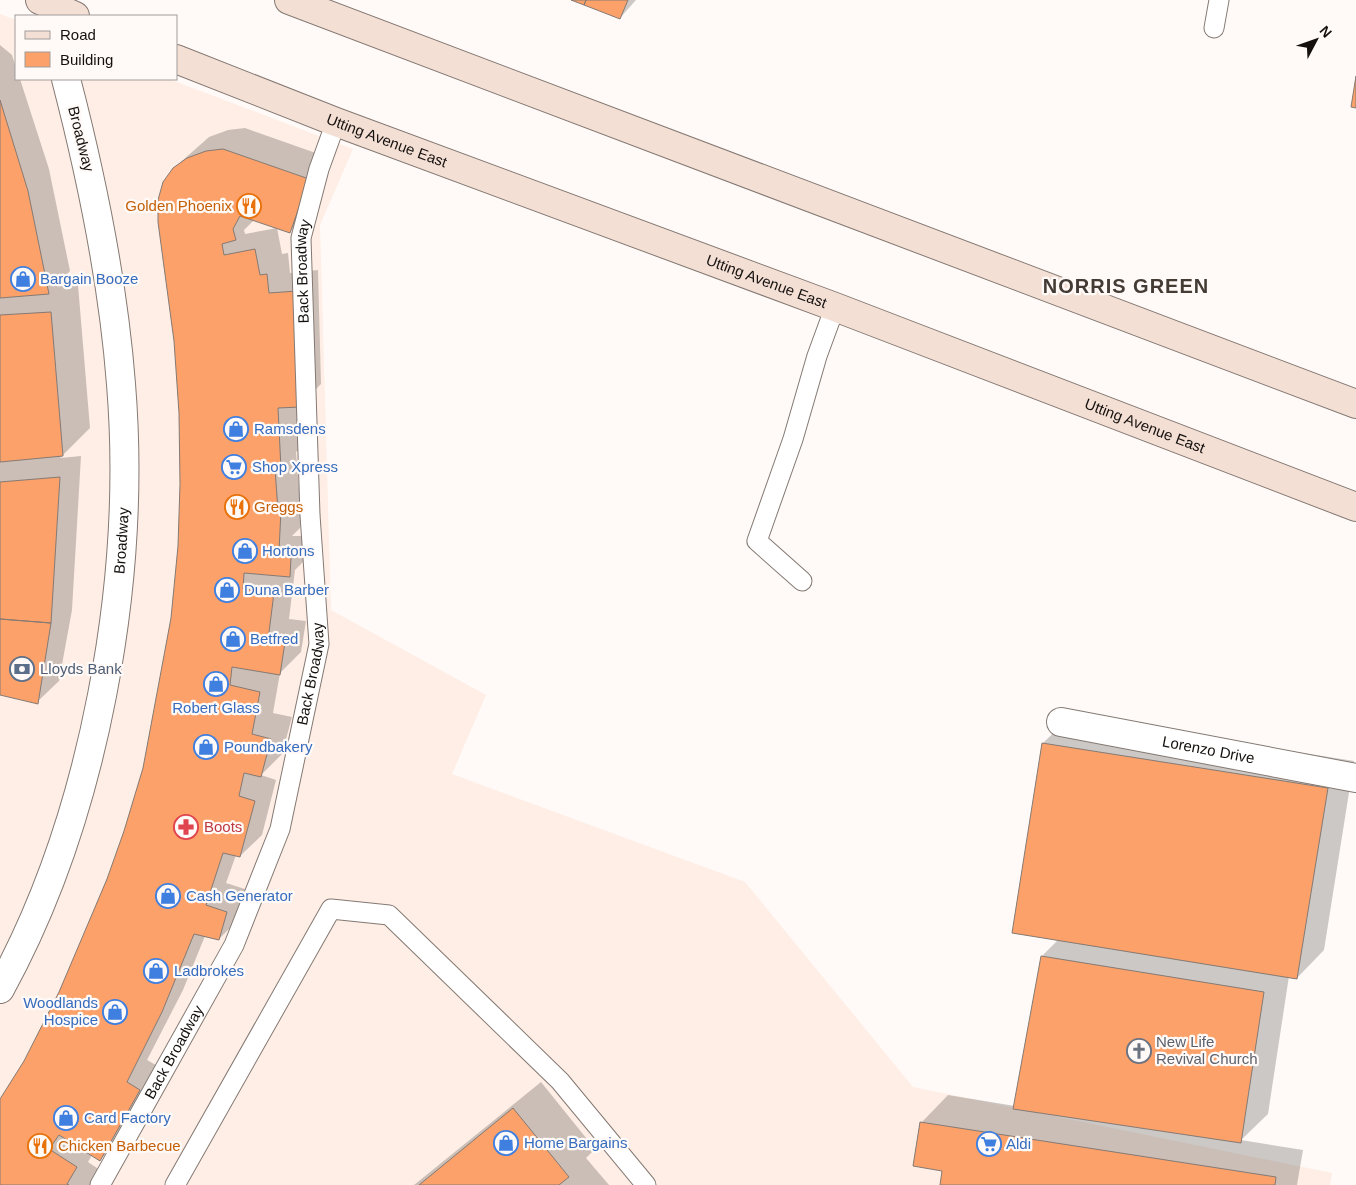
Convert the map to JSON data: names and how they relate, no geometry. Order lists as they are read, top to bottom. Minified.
{"streets":{"street":["Broadway","Utting Avenue East","Lorenzo Drive"],"lane":["Back Broadway"]},"crossings":[["Utting Avenue East","Back Broadway"]],"districts":["NORRIS GREEN"],"places":{"restaurant":["Golden Phoenix","Greggs","Chicken Barbecue"],"shop":["Bargain Booze","Ramsdens","Hortons","Duna Barber","Betfred","Robert Glass","Poundbakery","Cash Generator","Ladbrokes","Woodlands Hospice","Card Factory","Home Bargains"],"supermarket":["Shop Xpress","Aldi"],"bank":["Lloyds Bank"],"pharmacy":["Boots"],"church":["New Life Revival Church"]},"legend":["Road","Building"],"north":"top right"}
